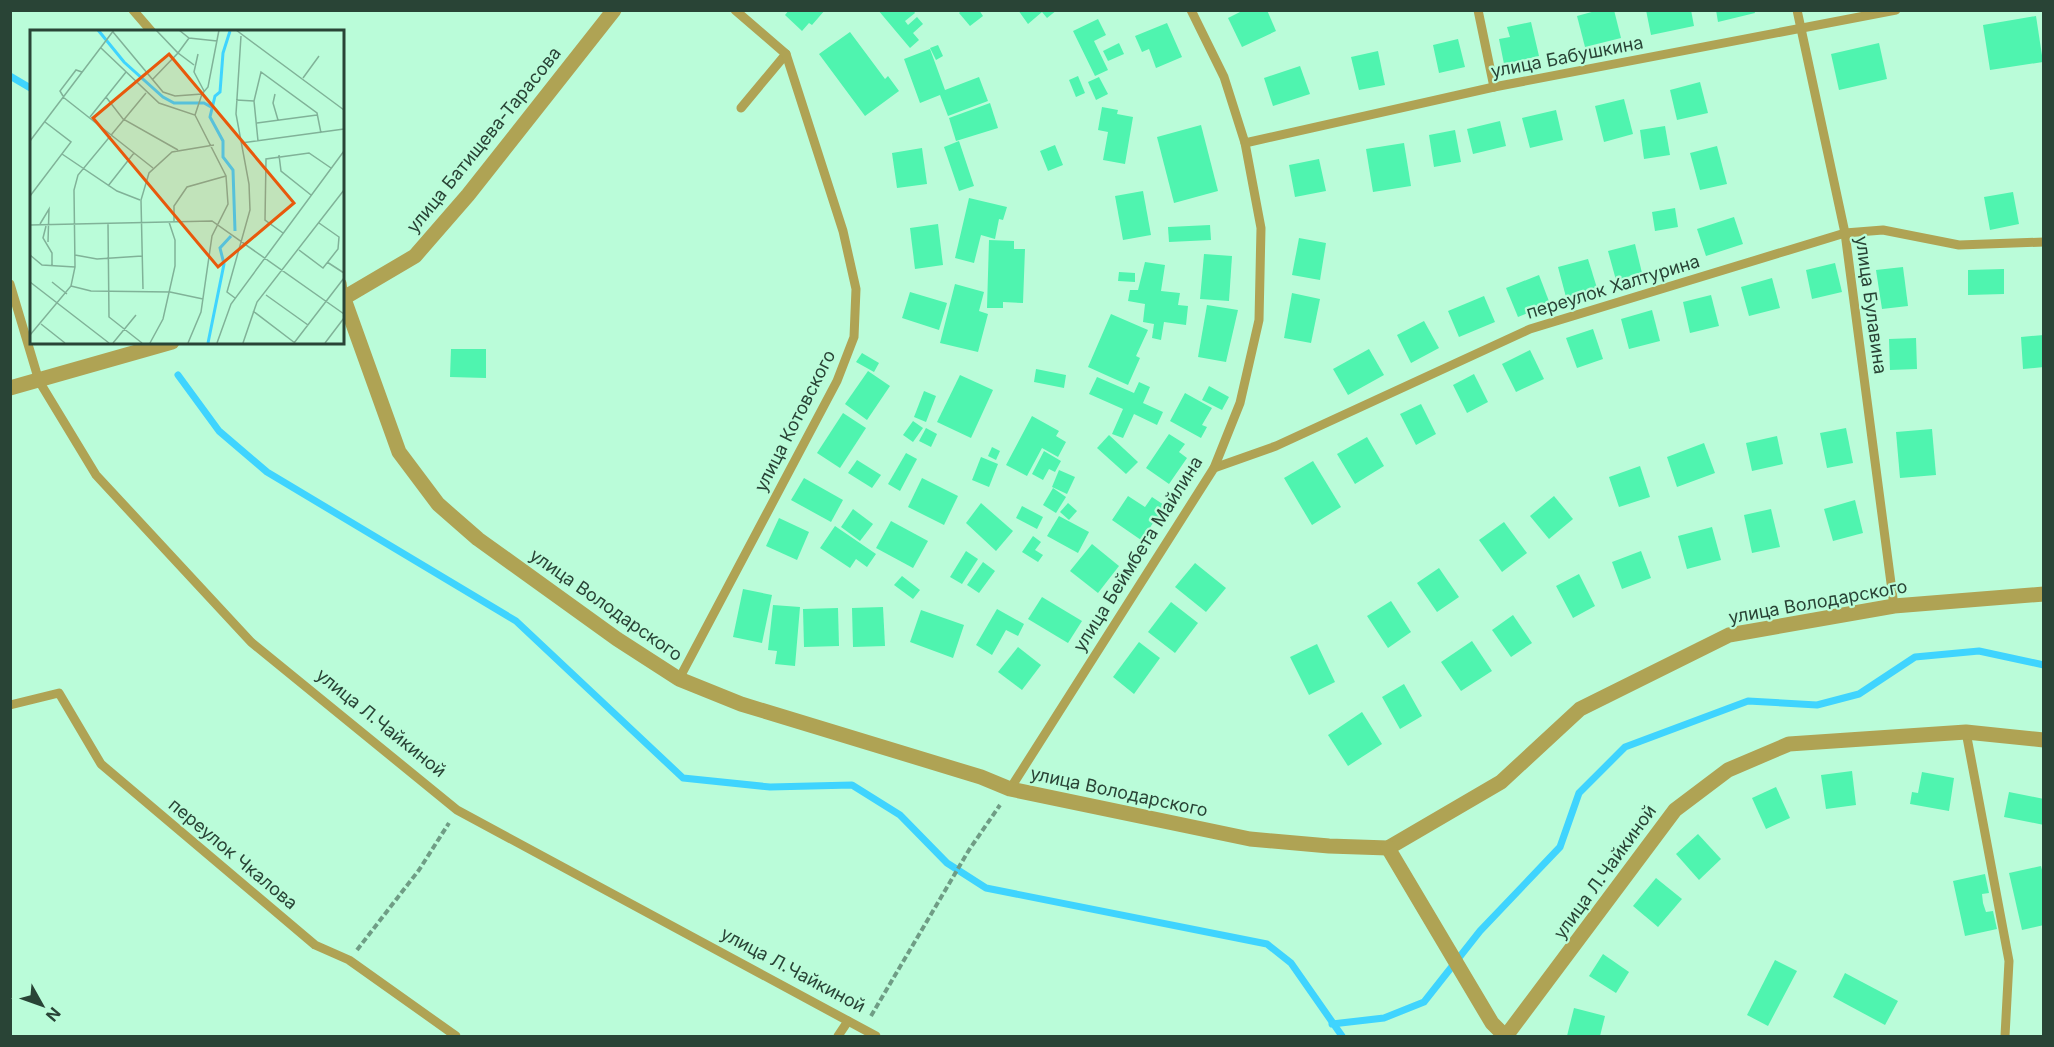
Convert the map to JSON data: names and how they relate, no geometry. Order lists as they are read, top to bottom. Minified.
{"streets":{"street":["улица Батищева-Тарасова","улица Володарского","улица Л.Чайкиной"],"lane":["улица Бабушкина","переулок Халтурина","улица Булавина","улица Котовского","улица Беймбета Майлина","переулок Чкалова"]},"crossings":[["улица Бабушкина","улица Булавина"],["улица Бабушкина","улица Беймбета Майлина"],["переулок Халтурина","улица Булавина"],["переулок Халтурина","улица Беймбета Майлина"],["улица Булавина","улица Володарского"],["улица Котовского","улица Володарского"],["улица Беймбета Майлина","улица Володарского"]],"north":"bottom right"}
